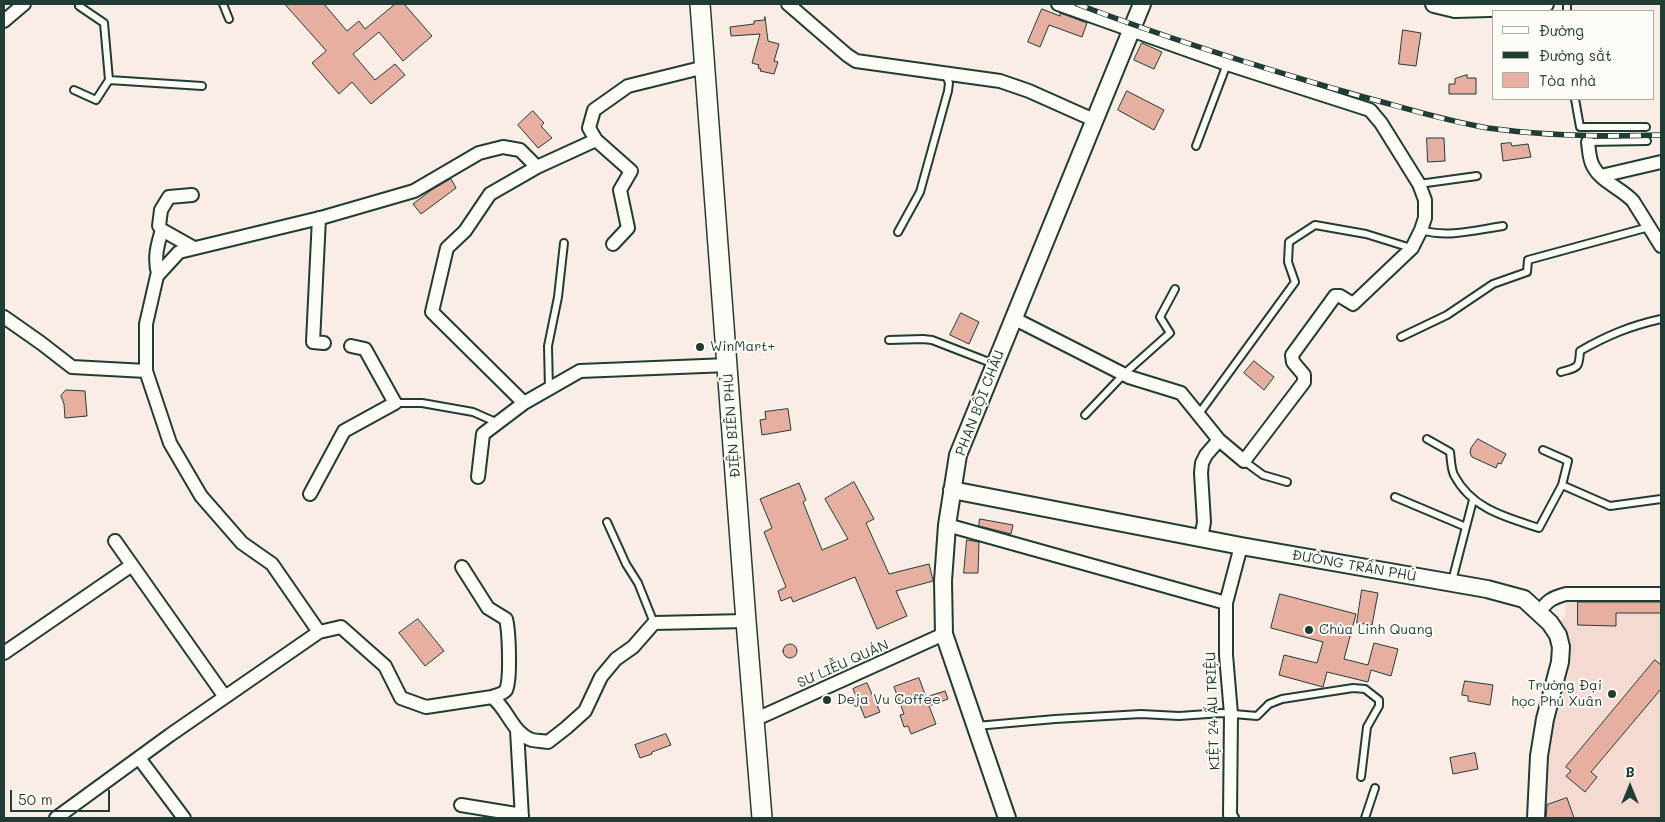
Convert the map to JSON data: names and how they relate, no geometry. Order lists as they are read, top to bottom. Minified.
{"streets":{"main road":["ĐIỆN BIÊN PHỦ"],"street":["PHAN BỘI CHÂU","ĐƯỜNG TRẦN PHÚ","SƯ LIỄU QUÁN","KIỆT 24 ẤU TRIỆU"]},"crossings":[["PHAN BỘI CHÂU","ĐƯỜNG TRẦN PHÚ"],["PHAN BỘI CHÂU","SƯ LIỄU QUÁN"],["ĐIỆN BIÊN PHỦ","SƯ LIỄU QUÁN"],["ĐƯỜNG TRẦN PHÚ","KIỆT 24 ẤU TRIỆU"]],"places":["WinMart+","Chùa Linh Quang","Trường Đại học Phú Xuân","Deja Vu Coffee"],"legend":["Đường","Đường sắt","Tòa nhà"],"scale_bar":"50 m","north":"top"}
